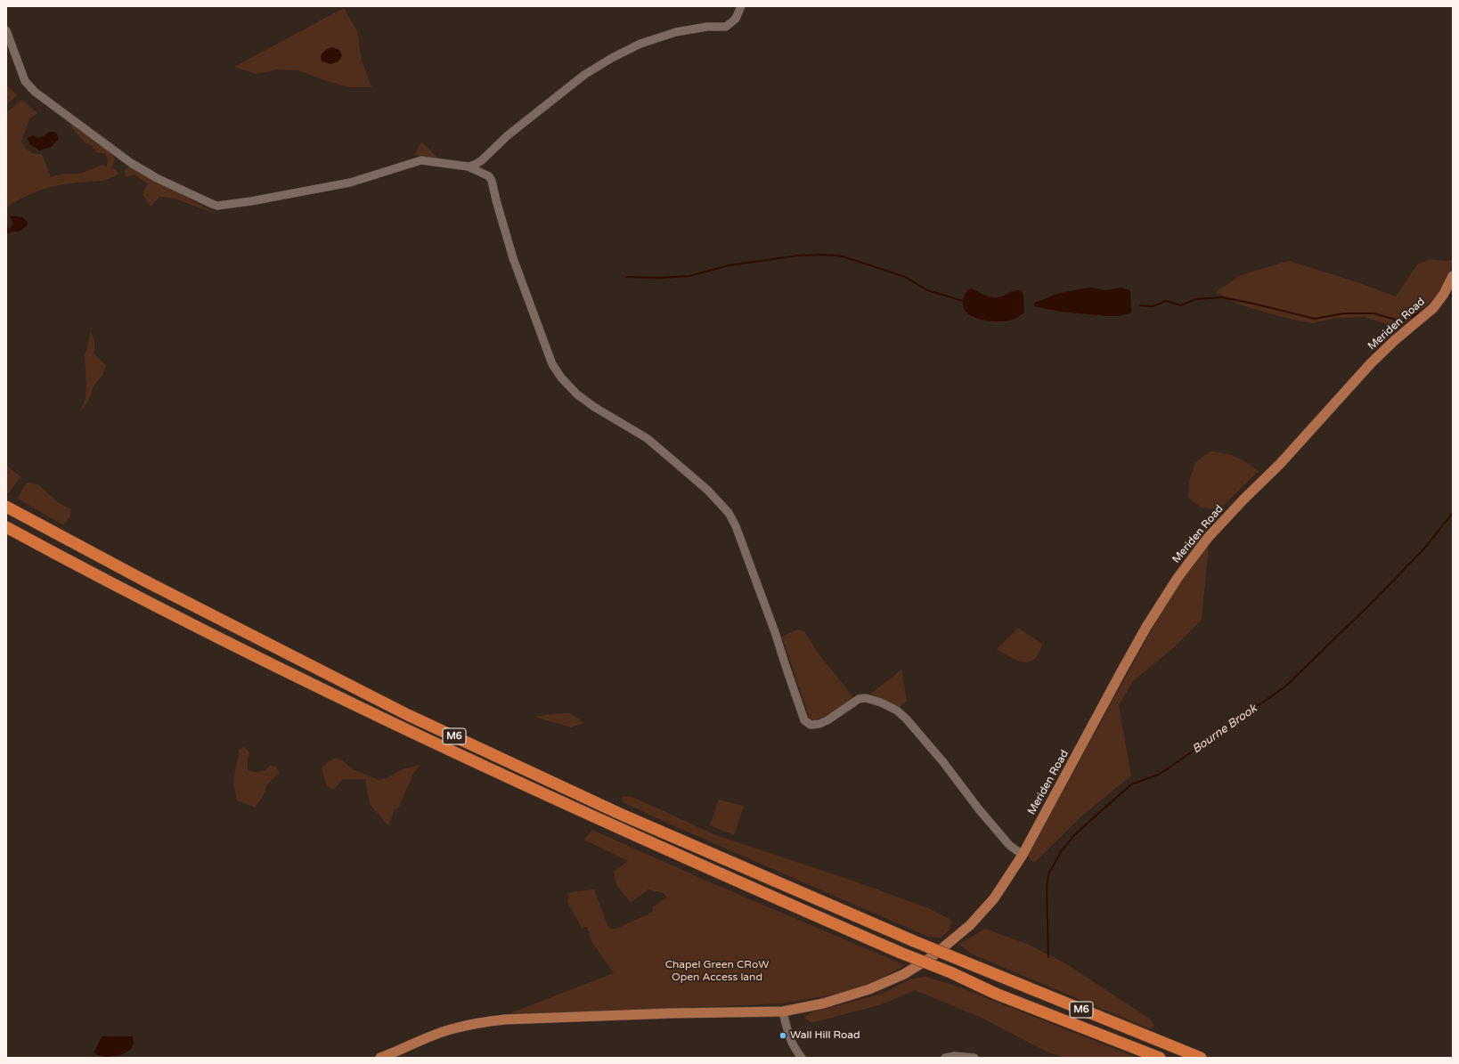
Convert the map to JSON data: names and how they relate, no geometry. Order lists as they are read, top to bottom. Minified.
{"streets":{"highway":["M6"],"main road":["Meriden Road"]},"water":["Bourne Brook"],"parks":["Chapel Green CRoW Open Access land"],"places":["Wall Hill Road"]}
